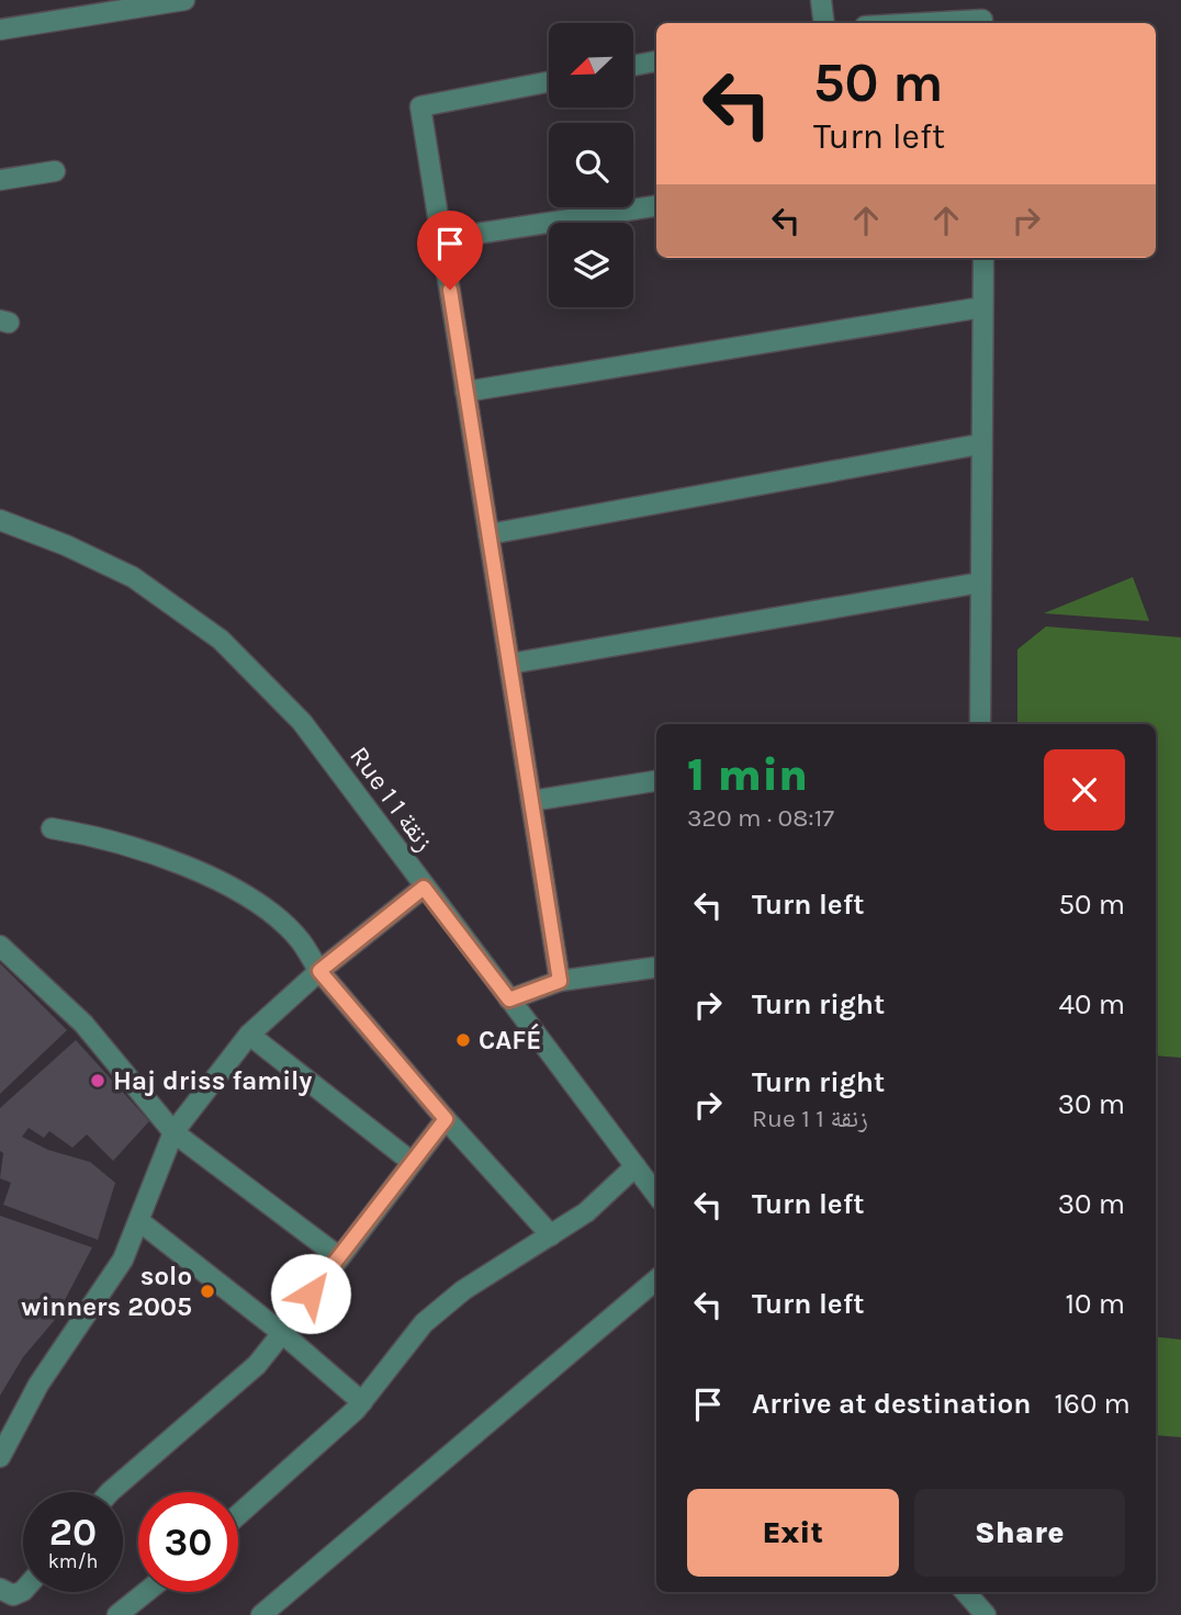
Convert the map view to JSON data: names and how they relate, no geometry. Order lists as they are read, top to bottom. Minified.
{"streets":{"street":["Rue 1 زنقة 1"]},"places":["CAFÉ","Haj driss family","solo winners 2005"],"north":"bottom left","page":{"turn":["50 m","Turn left"],"heading":["1 min","320 m · 08:17"],"list":[{"name":"Turn left","value":"50 m"},{"name":"Turn right","value":"40 m"},{"name":"Turn right","note":"Rue 1 زنقة 1","value":"30 m"},{"name":"Turn left","value":"30 m"},{"name":"Turn left","value":"10 m"},{"name":"Arrive at destination","value":"160 m"}],"buttons":["Exit","Share"],"speed":"20 km/h","limit":"30"}}
